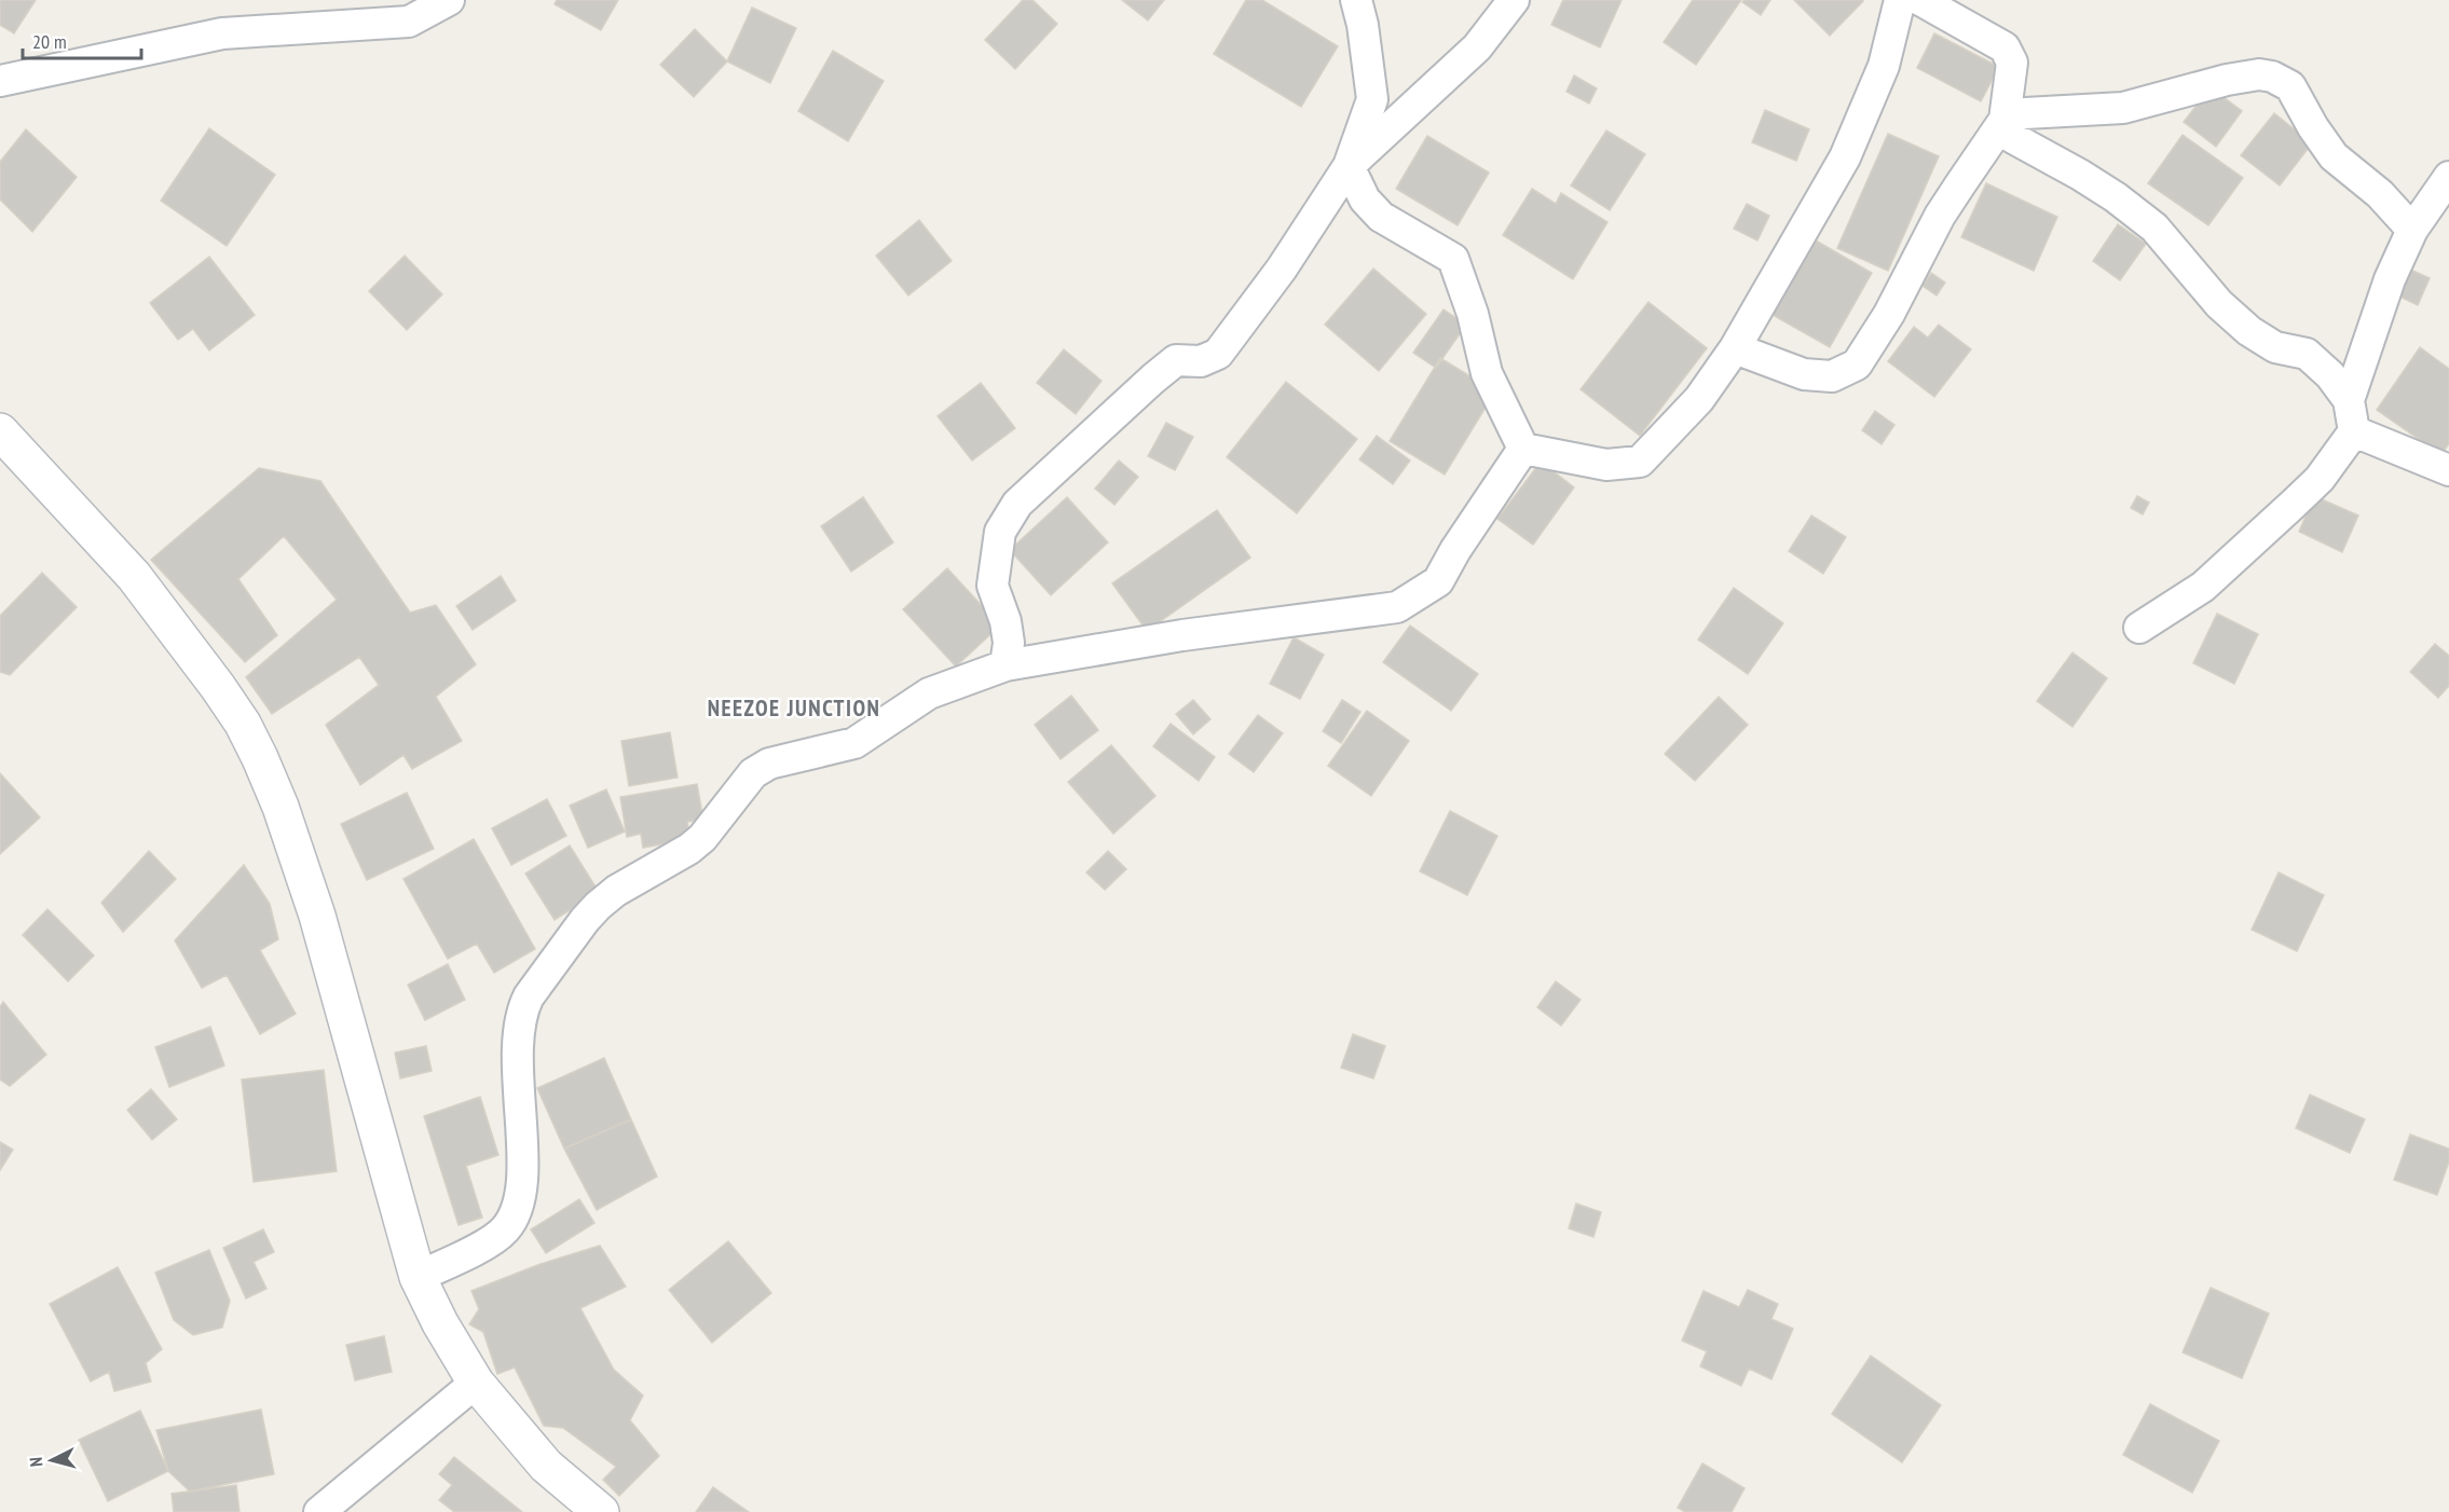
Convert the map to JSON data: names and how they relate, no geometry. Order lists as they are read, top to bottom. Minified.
{"districts":["NEEZOE JUNCTION"],"scale_bar":"20 m","north":"left"}
